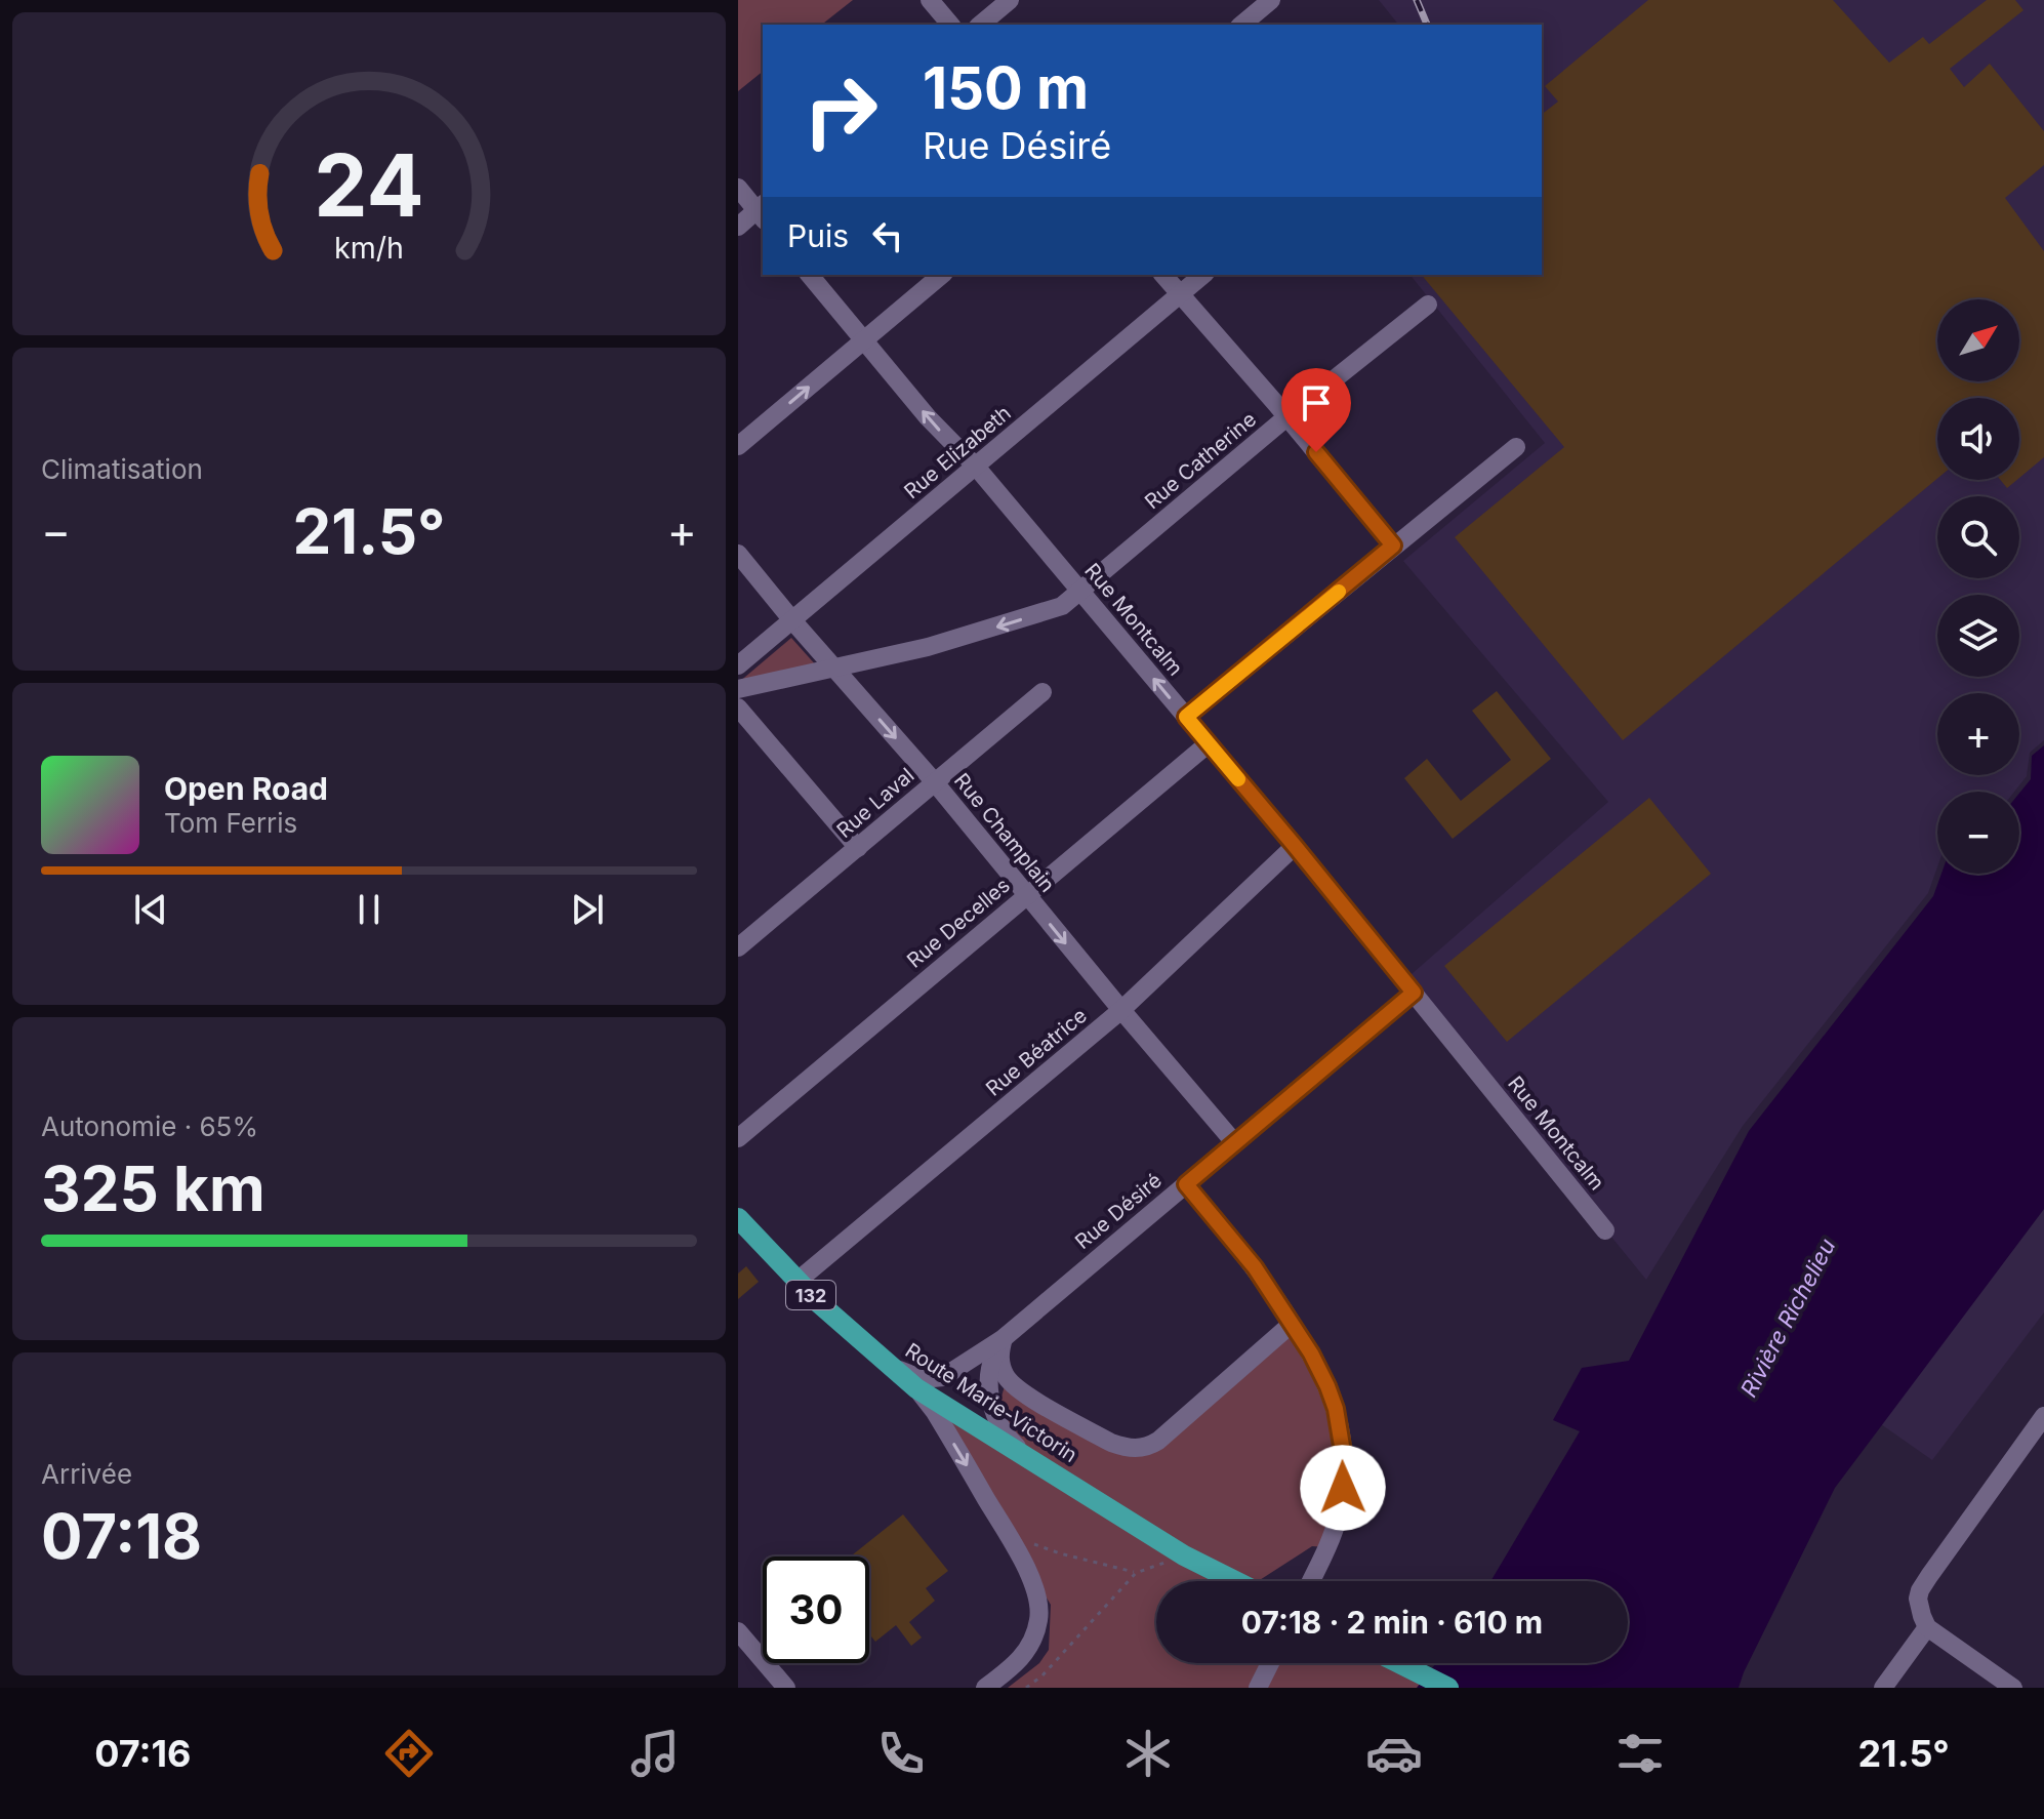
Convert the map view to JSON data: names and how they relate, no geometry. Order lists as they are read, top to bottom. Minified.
{"streets":{"main road":["132","Route Marie-Victorin"],"street":["Rue Elizabeth","Rue Catherine","Rue Montcalm","Rue Laval","Rue Champlain","Rue Decelles","Rue Béatrice","Rue Désiré"]},"crossings":[["Rue Elizabeth","Rue Montcalm"],["Rue Elizabeth","Rue Champlain"],["Rue Catherine","Rue Montcalm"],["Rue Catherine","Rue Champlain"],["Rue Montcalm","Rue Decelles"],["Rue Montcalm","Rue Béatrice"],["Rue Montcalm","Rue Désiré"],["Rue Laval","Rue Champlain"],["Rue Champlain","Rue Decelles"],["Rue Champlain","Rue Béatrice"],["Rue Champlain","Rue Désiré"],["Rue Béatrice","Route Marie-Victorin"],["Rue Désiré","Route Marie-Victorin"]],"water":["Rivière Richelieu"],"north":"top right","page":{"turn":["150 m","Rue Désiré"],"then":"Puis","map_buttons":["+","−"],"tile":["Climatisation",["Autonomie · 65%","325 km"],["Arrivée","07:18"]],"heat":["−","21.5°","+"],"song":["Open Road","Tom Ferris"],"limit":"30","trip":"07:18 · 2 min · 610 m","tabs":["07:16","21.5°"],"gauge":["24","km/h"]}}
